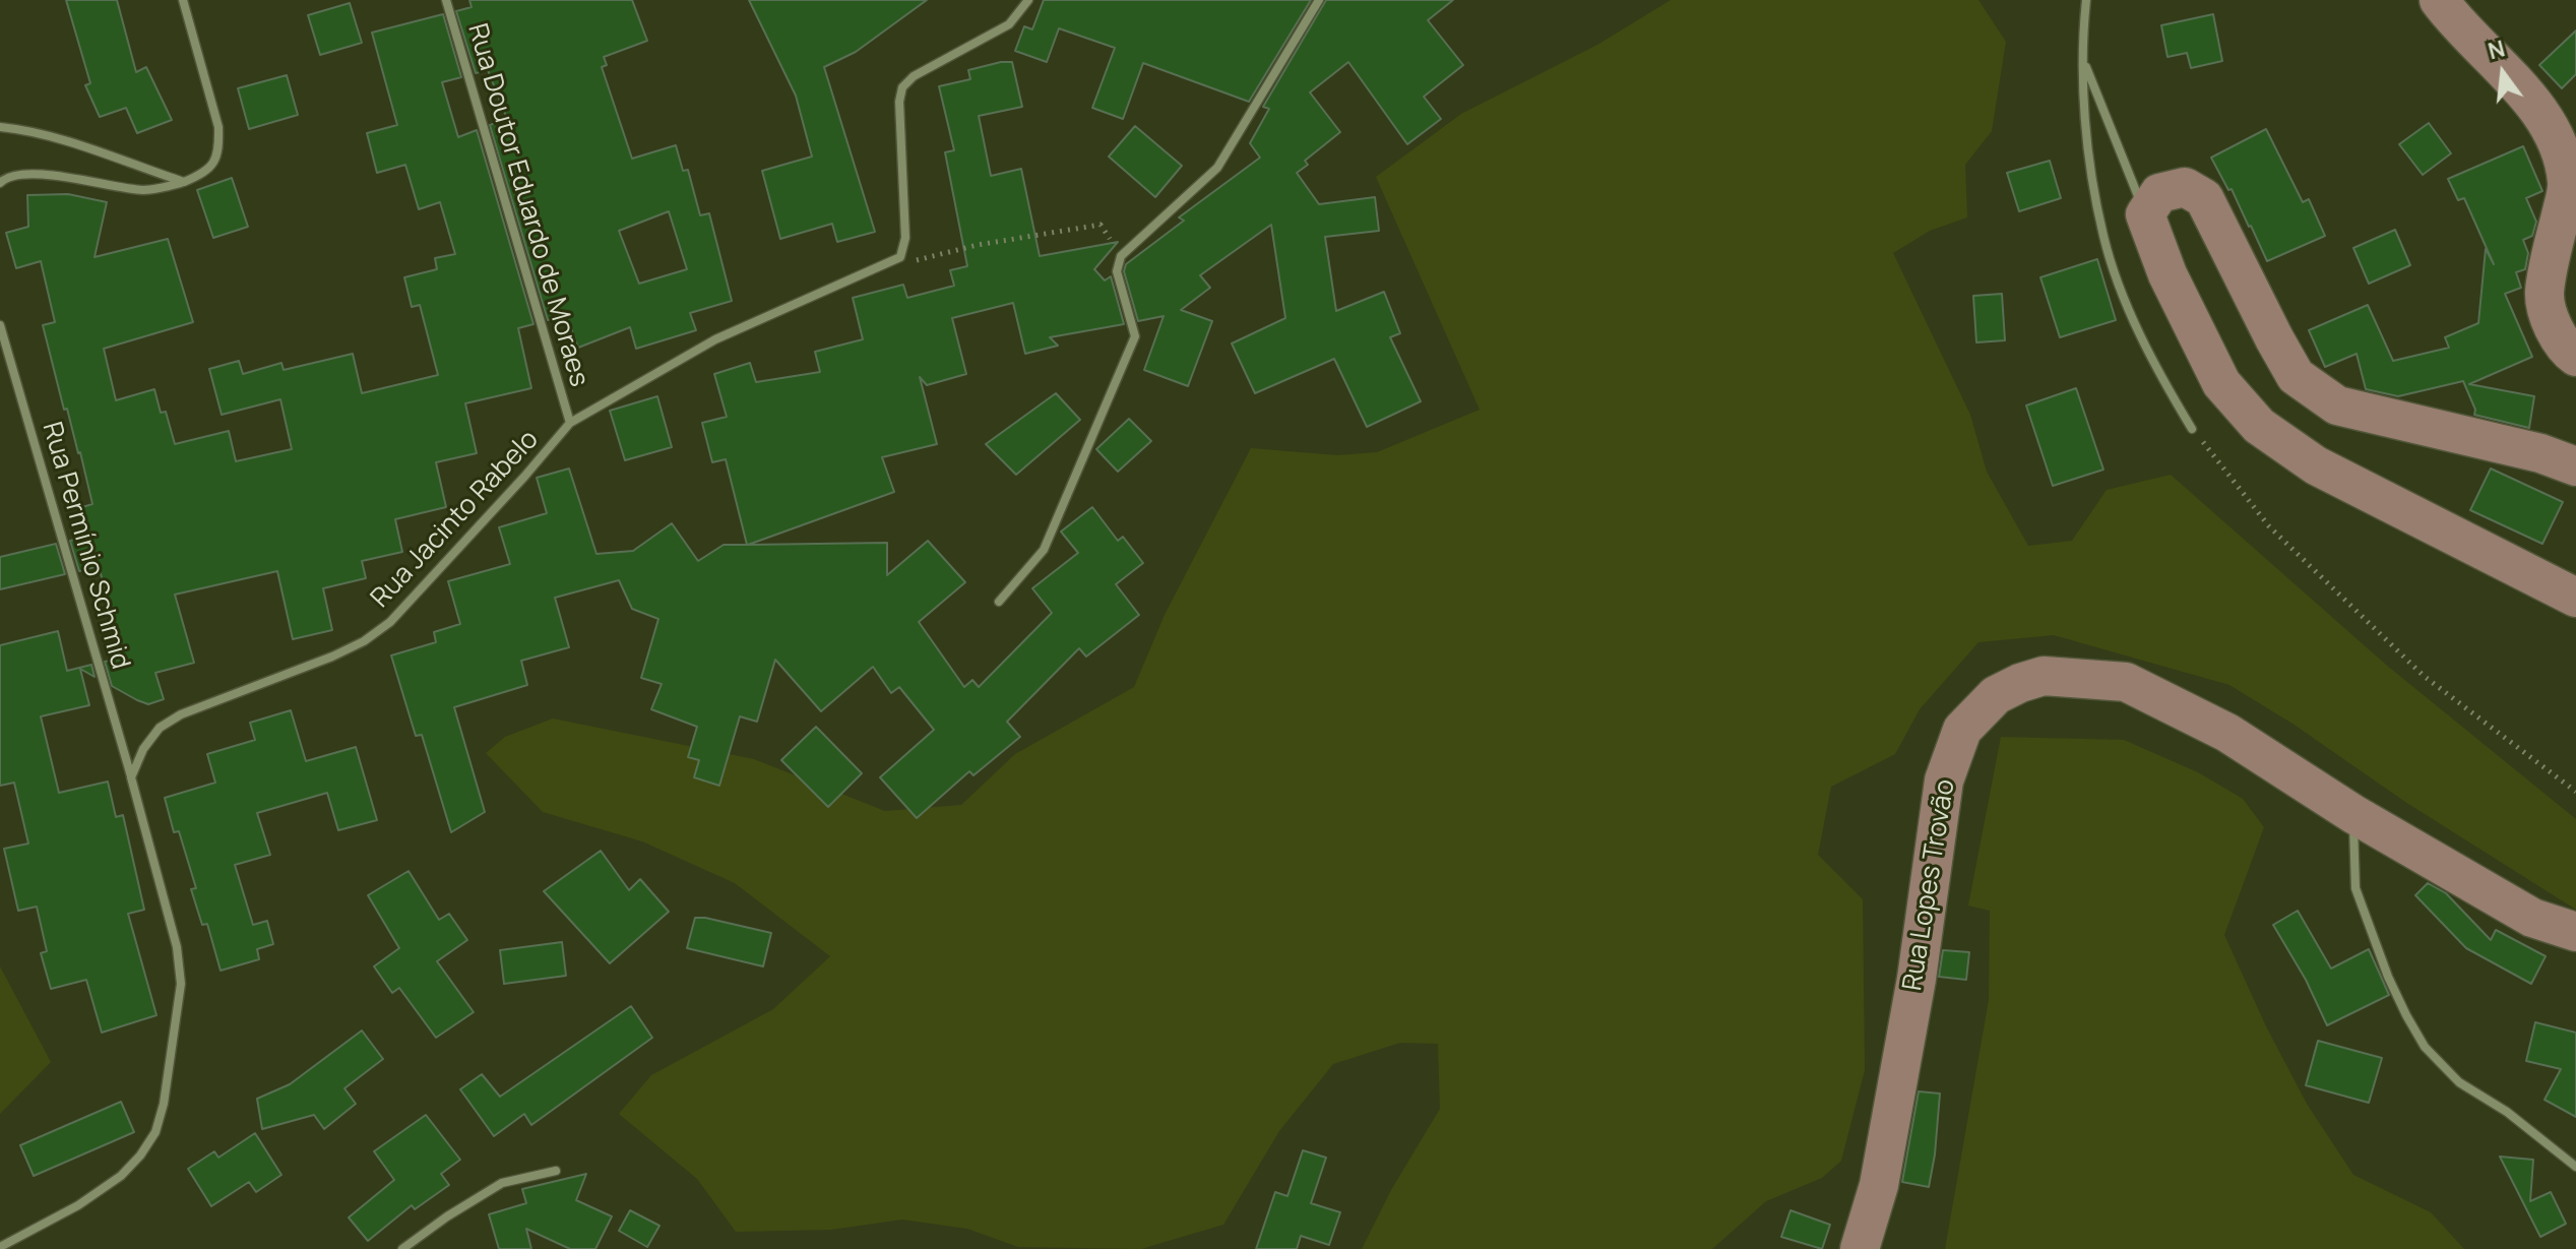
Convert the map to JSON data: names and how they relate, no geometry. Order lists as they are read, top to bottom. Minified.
{"streets":{"main road":["Rua Lopes Trovão"],"street":["Rua Doutor Eduardo de Moraes","Rua Jacinto Rabelo","Rua Permínio Schmid"]},"crossings":[["Rua Doutor Eduardo de Moraes","Rua Jacinto Rabelo"],["Rua Jacinto Rabelo","Rua Permínio Schmid"]],"north":"top"}
